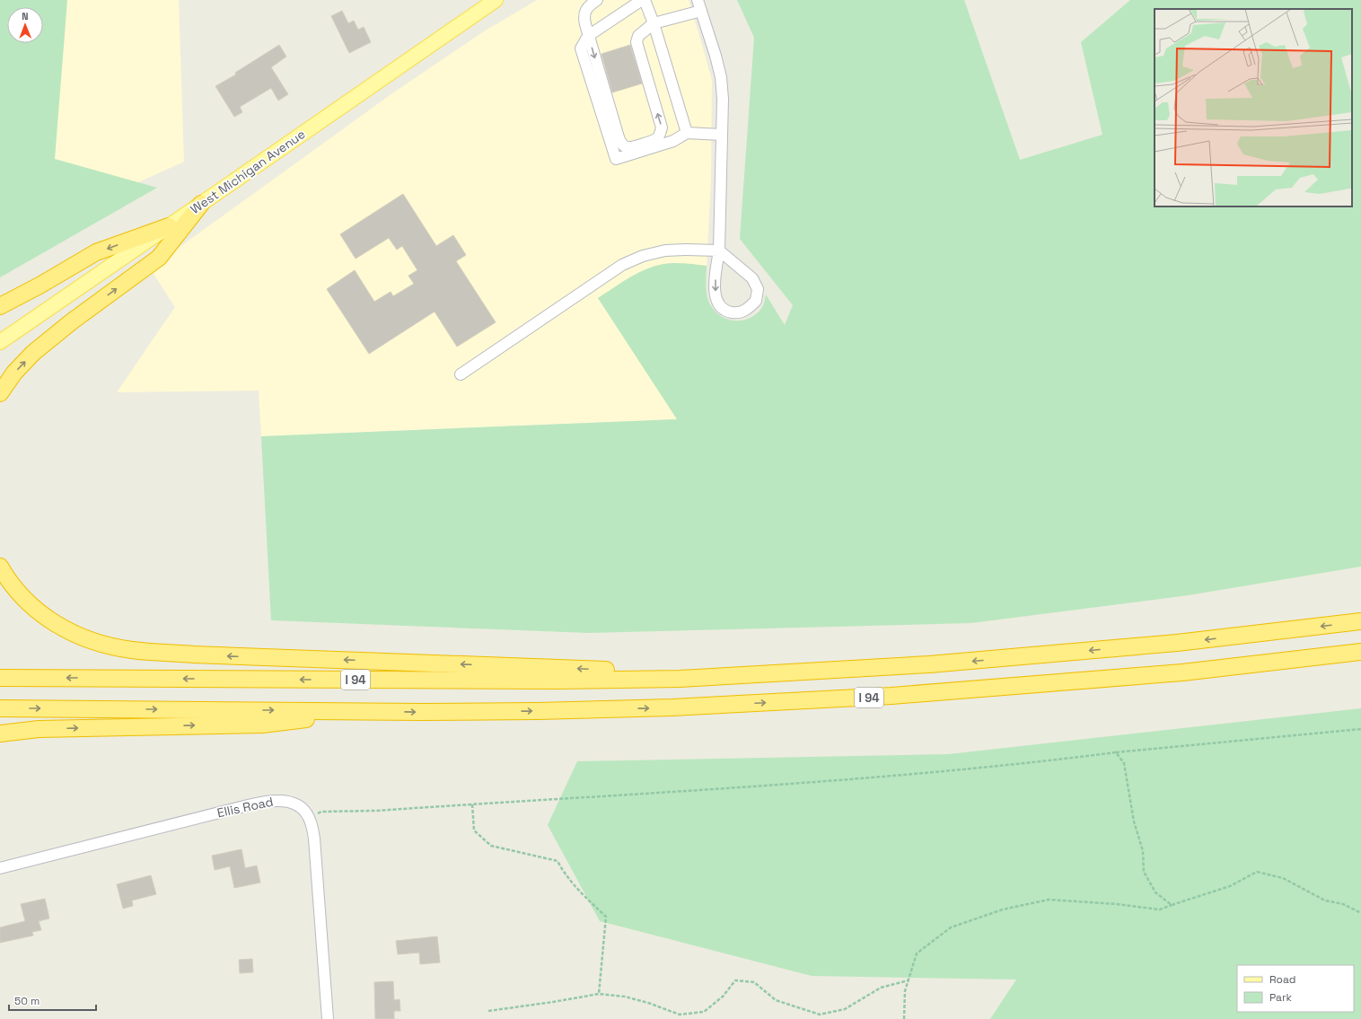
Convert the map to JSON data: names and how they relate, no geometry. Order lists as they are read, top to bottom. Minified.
{"streets":{"highway":["I 94"],"main road":["West Michigan Avenue"],"street":["Ellis Road"]},"legend":["Road","Park"],"scale_bar":"50 m","north":"top"}
